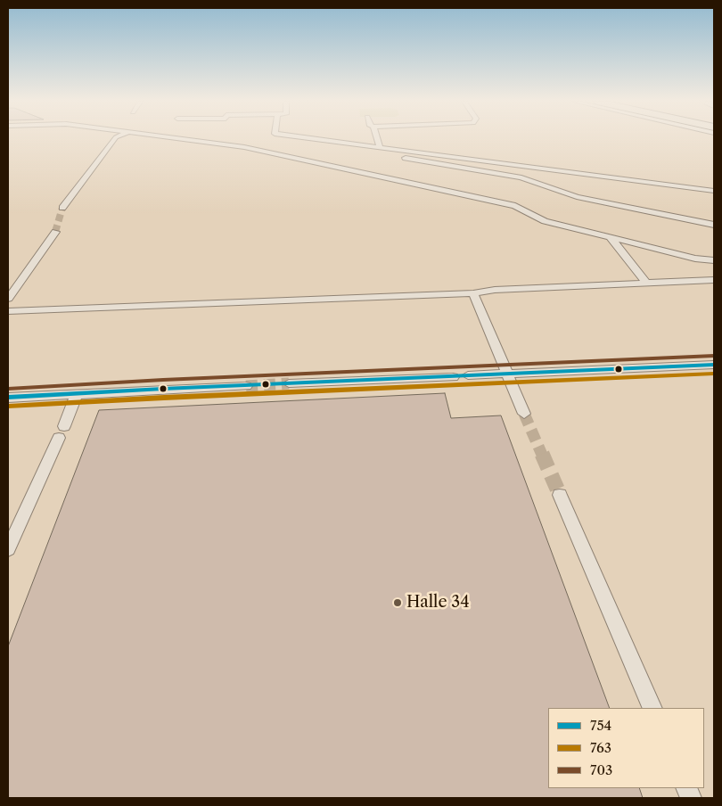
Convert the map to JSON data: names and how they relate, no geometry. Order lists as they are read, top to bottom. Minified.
{"places":["Halle 34"],"lines":["transit line 703","transit line 754","transit line 763"],"legend":["754","763","703"]}
